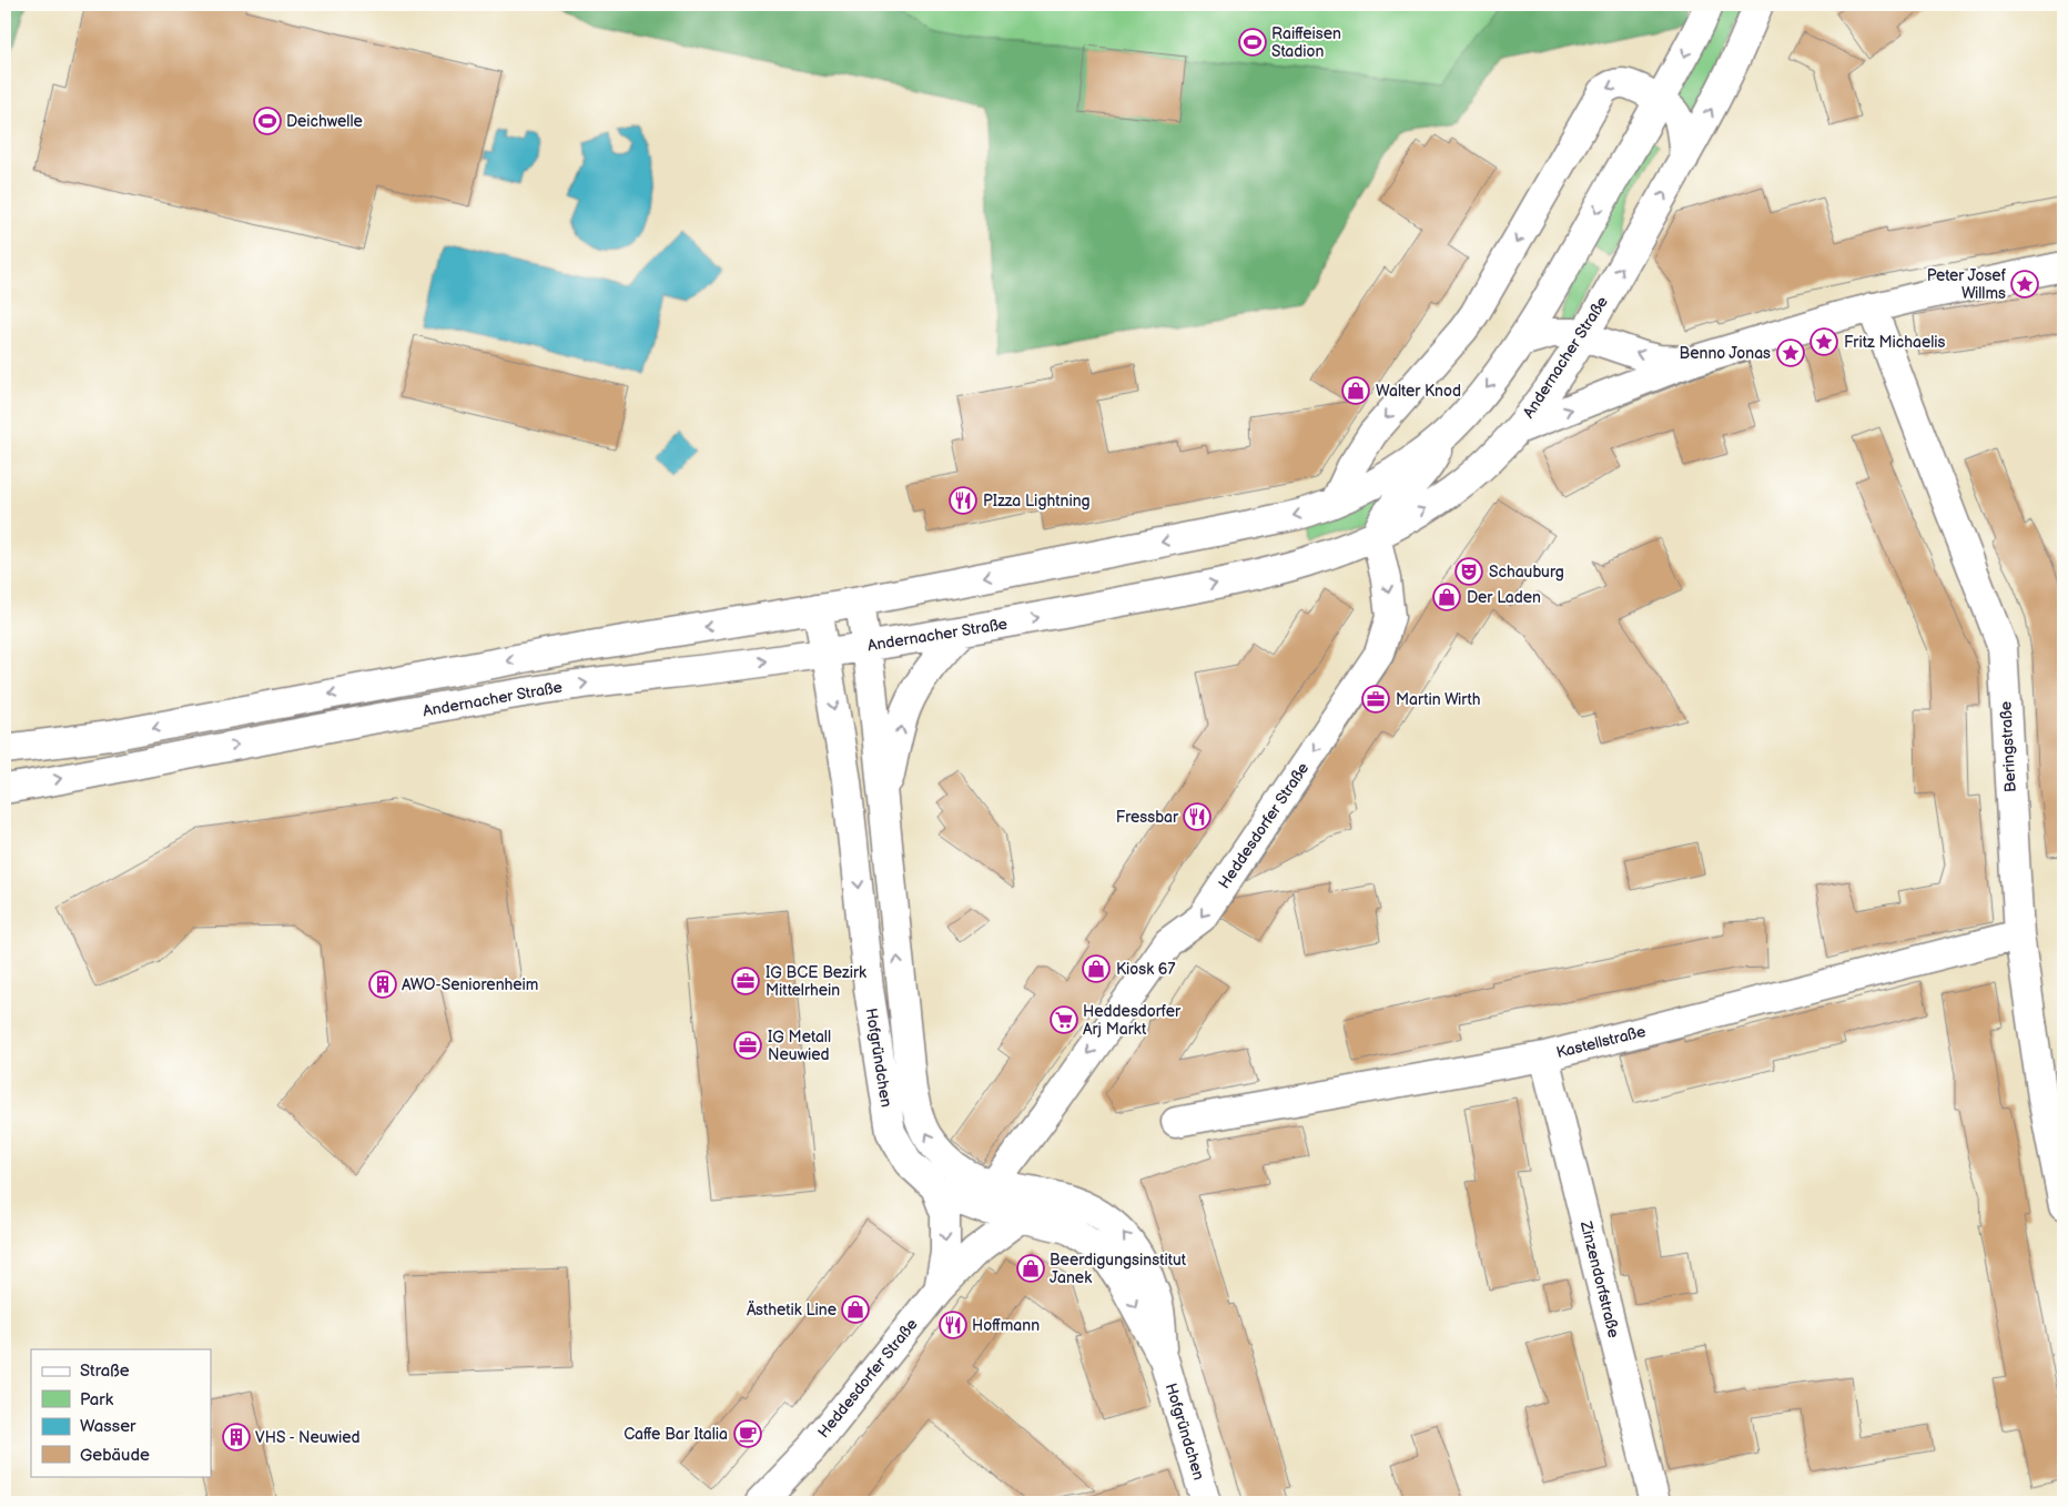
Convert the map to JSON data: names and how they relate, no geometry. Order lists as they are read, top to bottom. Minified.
{"streets":{"street":["Andernacher Straße","Beringstraße","Heddesdorfer Straße","Kastellstraße","Hofgründchen","Zinzendorfstraße"]},"crossings":[["Andernacher Straße","Heddesdorfer Straße"],["Andernacher Straße","Hofgründchen"],["Beringstraße","Kastellstraße"],["Heddesdorfer Straße","Hofgründchen"],["Kastellstraße","Zinzendorfstraße"]],"one_way":["Heddesdorfer Straße"],"places":{"sports":["Raiffeisen Stadion","Deichwelle"],"place":["Peter Josef Willms","Fritz Michaelis","Benno Jonas"],"shop":["Walter Knod","Der Laden","Kiosk 67","Beerdigungsinstitut Janek","Ästhetik Line"],"restaurant":["PIzza Lightning","Fressbar","Hoffmann"],"theatre":["Schauburg"],"office":["Martin Wirth","IG BCE Bezirk Mittelrhein","IG Metall Neuwied"],"building":["AWO-Seniorenheim","VHS - Neuwied"],"supermarket":["Heddesdorfer Arj Markt"],"cafe":["Caffe Bar Italia"]},"legend":["Straße","Park","Wasser","Gebäude"]}
